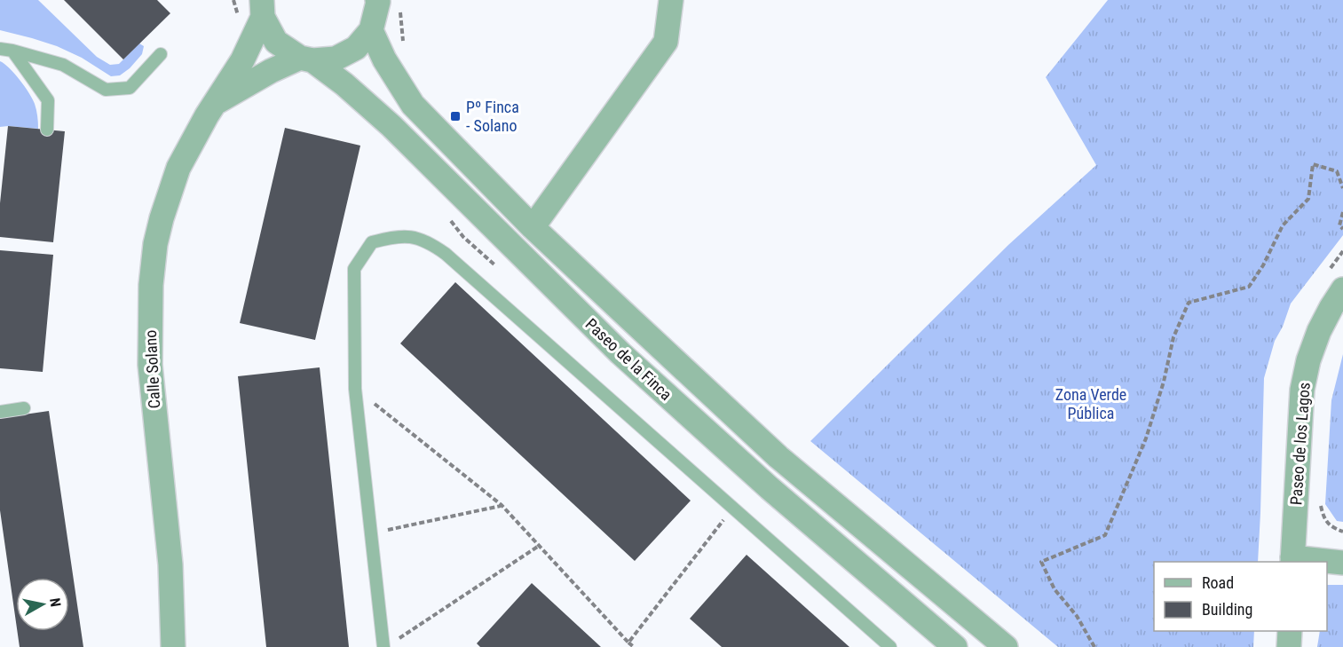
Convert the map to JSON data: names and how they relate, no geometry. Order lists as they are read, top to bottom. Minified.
{"streets":{"street":["Paseo de la Finca","Calle Solano","Paseo de los Lagos"]},"crossings":[["Paseo de la Finca","Calle Solano"]],"parks":["Zona Verde Pública"],"places":{"transit":["Pº Finca - Solano"]},"legend":["Road","Building"],"north":"right"}
